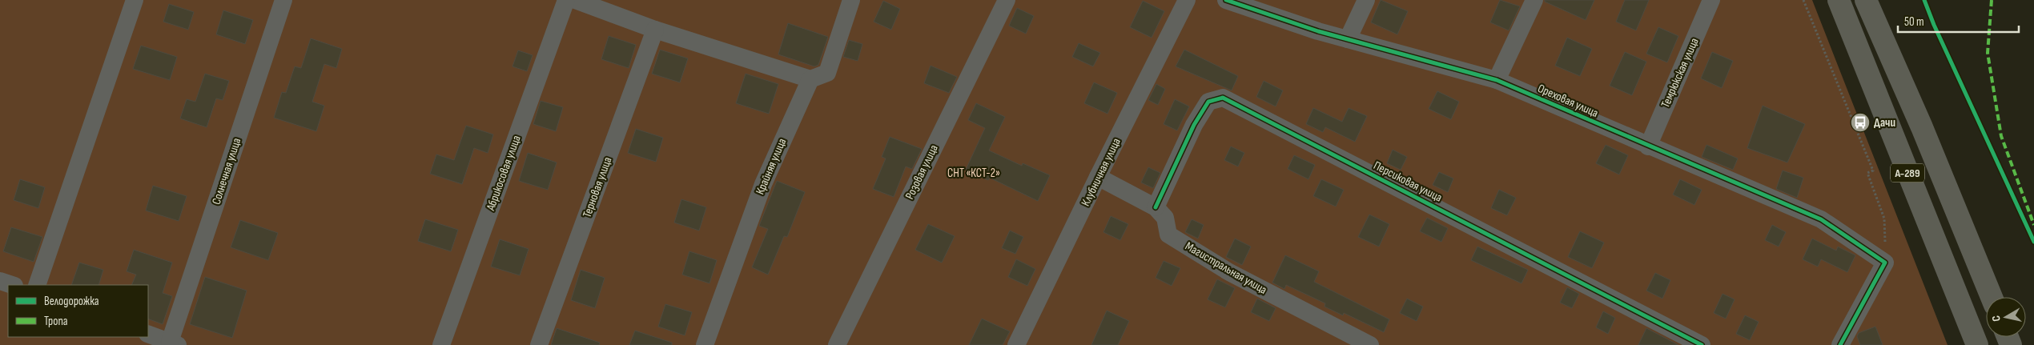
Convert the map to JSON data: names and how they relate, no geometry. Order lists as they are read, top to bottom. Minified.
{"streets":{"highway":["А-289"],"street":["Темрюкская улица","Ореховая улица","Крайняя улица","Солнечная улица","Розовая улица","Клубничная улица","Абрикосовая улица","Персиковая улица","Терновая улица","Магистральная улица"]},"crossings":[["Темрюкская улица","Ореховая улица"],["Клубничная улица","Магистральная улица"],["Персиковая улица","Магистральная улица"]],"parks":["СНТ «КСТ-2»"],"places":{"bus stop":["Дачи"]},"legend":["Велодорожка","Тропа"],"scale_bar":"50 m","north":"left"}
